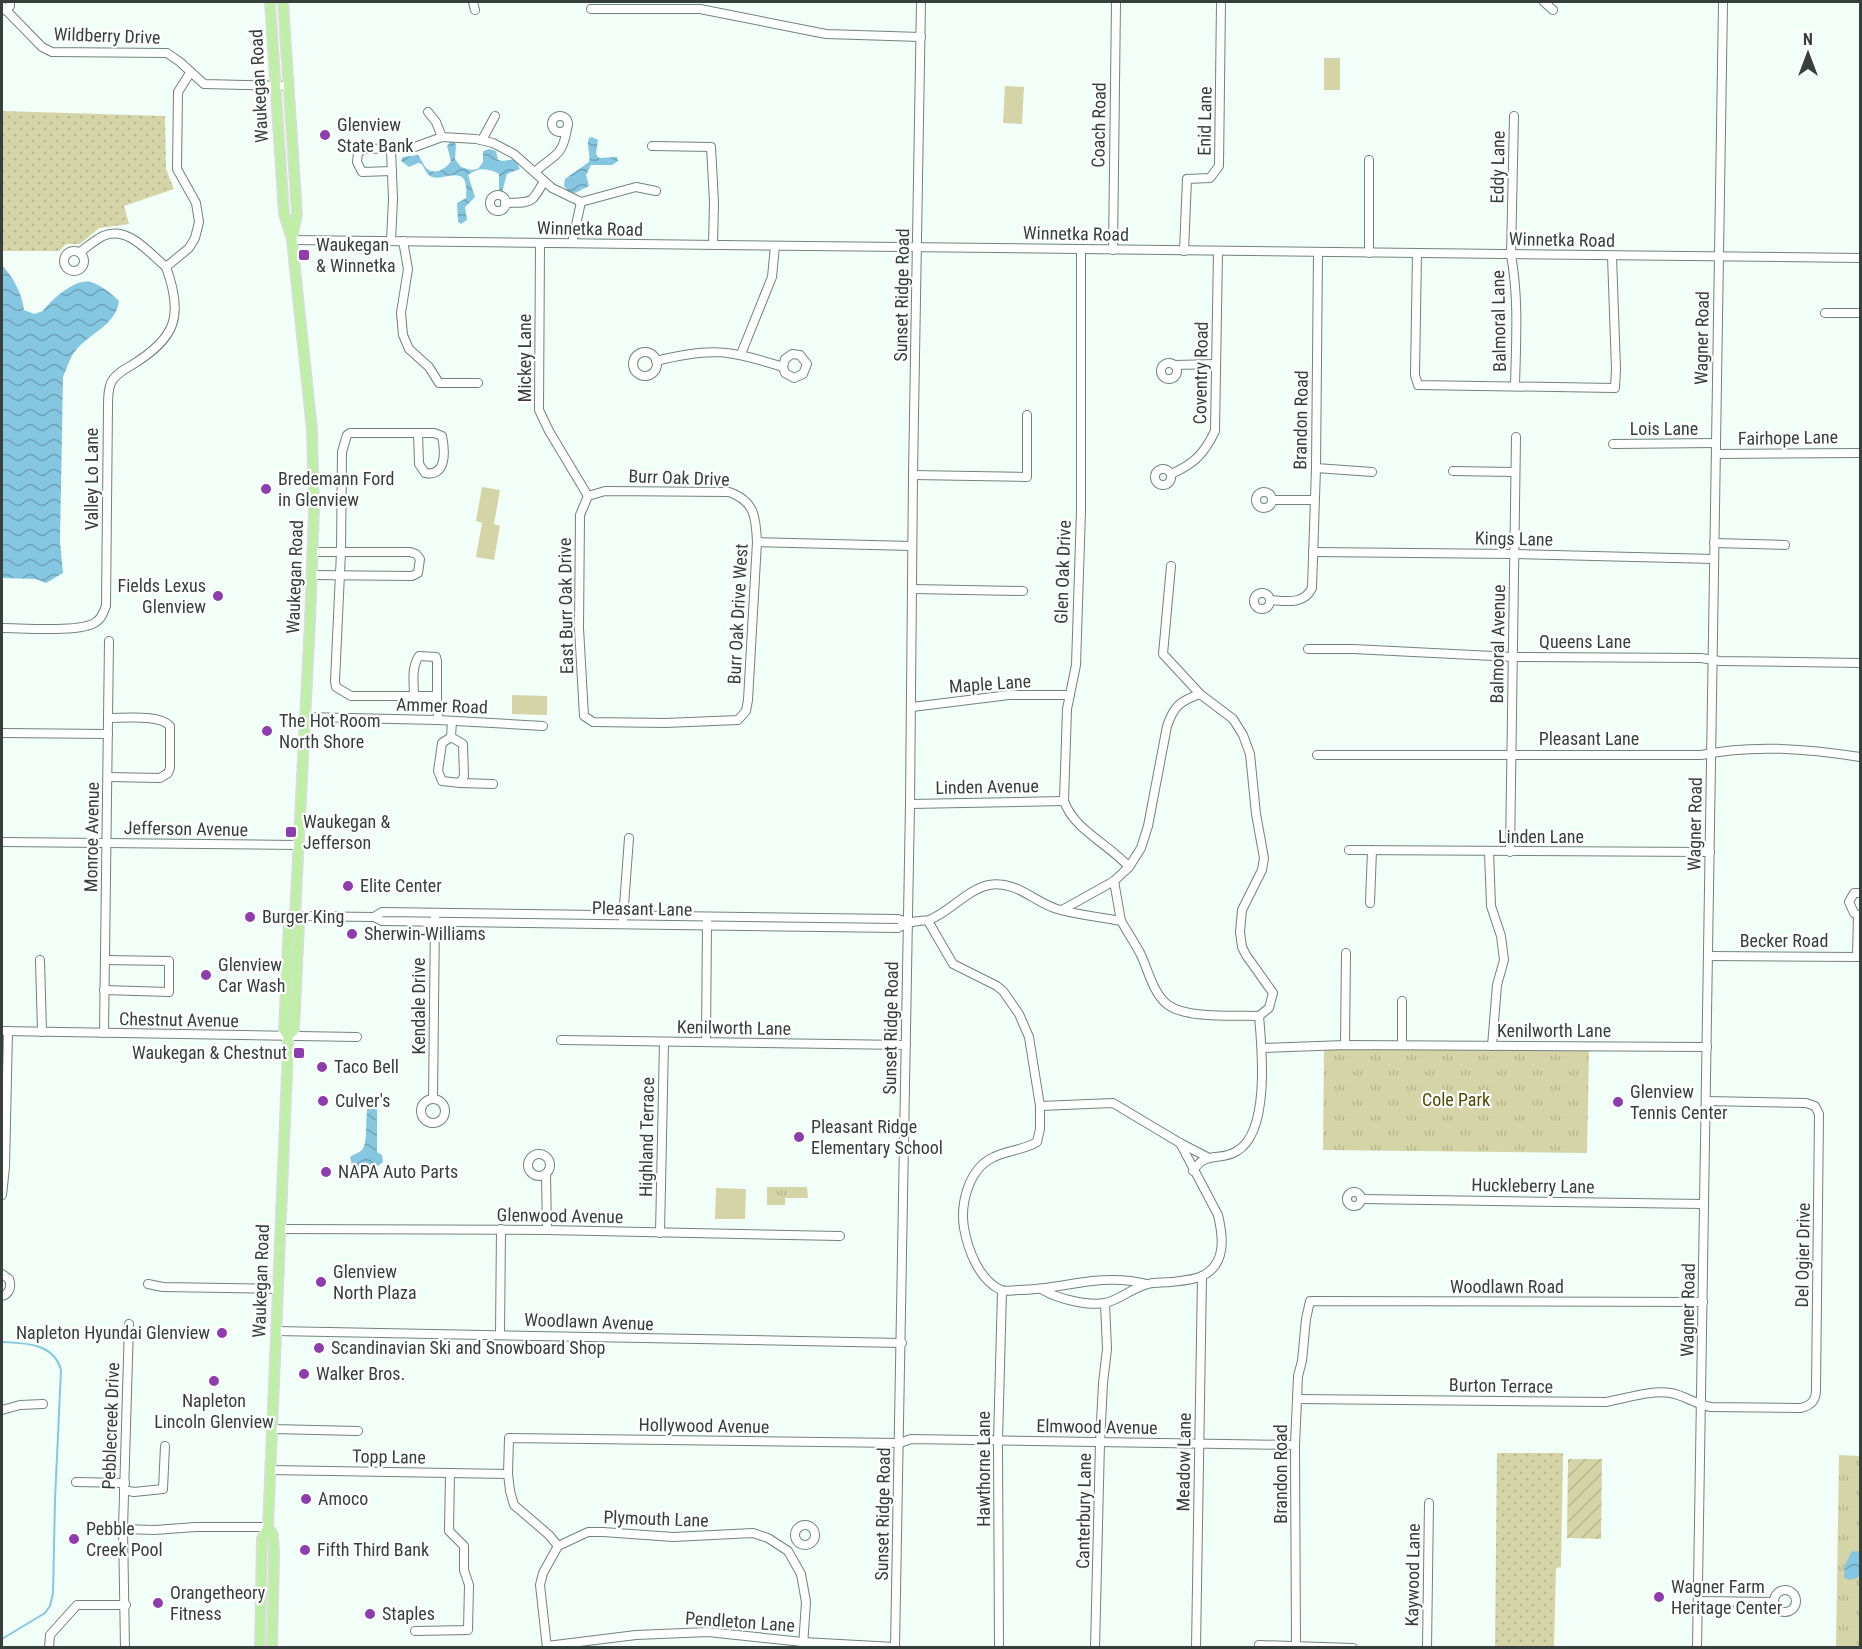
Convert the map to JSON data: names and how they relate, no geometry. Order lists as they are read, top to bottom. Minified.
{"streets":{"main road":["Waukegan Road"],"street":["Wildberry Drive","Enid Lane","Coach Road","Eddy Lane","Winnetka Road","Sunset Ridge Road","Balmoral Lane","Wagner Road","Mickey Lane","Coventry Road","Brandon Road","Lois Lane","Fairhope Lane","Burr Oak Drive","Valley Lo Lane","Kings Lane","Glen Oak Drive","East Burr Oak Drive","Burr Oak Drive West","Queens Lane","Balmoral Avenue","Maple Lane","Ammer Road","Pleasant Lane","Linden Avenue","Jefferson Avenue","Monroe Avenue","Linden Lane","Becker Road","Kendale Drive","Chestnut Avenue","Kenilworth Lane","Highland Terrace","Huckleberry Lane","Glenwood Avenue","Del Ogier Drive","Woodlawn Road","Woodlawn Avenue","Burton Terrace","Pebblecreek Drive","Hollywood Avenue","Elmwood Avenue","Topp Lane","Meadow Lane","Hawthorne Lane","Canterbury Lane","Plymouth Lane","Kaywood Lane","Pendleton Lane"]},"crossings":[["Wildberry Drive","Waukegan Road"],["Waukegan Road","Winnetka Road"],["Waukegan Road","Ammer Road"],["Waukegan Road","Pleasant Lane"],["Waukegan Road","Jefferson Avenue"],["Waukegan Road","Chestnut Avenue"],["Waukegan Road","Glenwood Avenue"],["Waukegan Road","Woodlawn Avenue"],["Waukegan Road","Topp Lane"],["Enid Lane","Winnetka Road"],["Coach Road","Winnetka Road"],["Eddy Lane","Winnetka Road"],["Eddy Lane","Balmoral Lane"],["Winnetka Road","Sunset Ridge Road"],["Winnetka Road","Balmoral Lane"],["Winnetka Road","Wagner Road"],["Winnetka Road","Mickey Lane"],["Winnetka Road","Coventry Road"],["Winnetka Road","Brandon Road"],["Winnetka Road","Glen Oak Drive"],["Sunset Ridge Road","Maple Lane"],["Sunset Ridge Road","Pleasant Lane"],["Sunset Ridge Road","Linden Avenue"],["Sunset Ridge Road","Kenilworth Lane"],["Sunset Ridge Road","Woodlawn Avenue"],["Sunset Ridge Road","Hollywood Avenue"],["Sunset Ridge Road","Elmwood Avenue"],["Sunset Ridge Road","Pendleton Lane"],["Wagner Road","Lois Lane"],["Wagner Road","Fairhope Lane"],["Wagner Road","Kings Lane"],["Wagner Road","Queens Lane"],["Wagner Road","Pleasant Lane"],["Wagner Road","Linden Lane"],["Wagner Road","Becker Road"],["Wagner Road","Kenilworth Lane"],["Wagner Road","Huckleberry Lane"],["Wagner Road","Del Ogier Drive"],["Wagner Road","Woodlawn Road"],["Wagner Road","Burton Terrace"],["Mickey Lane","Burr Oak Drive"],["Mickey Lane","East Burr Oak Drive"],["Brandon Road","Kings Lane"],["Brandon Road","Woodlawn Road"],["Brandon Road","Burton Terrace"],["Brandon Road","Elmwood Avenue"],["Burr Oak Drive","East Burr Oak Drive"],["Burr Oak Drive","Burr Oak Drive West"],["Kings Lane","Balmoral Avenue"],["Glen Oak Drive","Maple Lane"],["Glen Oak Drive","Linden Avenue"],["East Burr Oak Drive","Burr Oak Drive West"],["Queens Lane","Balmoral Avenue"],["Balmoral Avenue","Pleasant Lane"],["Balmoral Avenue","Linden Lane"],["Pleasant Lane","Kendale Drive"],["Jefferson Avenue","Monroe Avenue"],["Monroe Avenue","Chestnut Avenue"],["Kenilworth Lane","Highland Terrace"],["Highland Terrace","Glenwood Avenue"],["Del Ogier Drive","Burton Terrace"],["Hollywood Avenue","Elmwood Avenue"],["Hollywood Avenue","Topp Lane"],["Elmwood Avenue","Meadow Lane"],["Elmwood Avenue","Hawthorne Lane"],["Elmwood Avenue","Canterbury Lane"]],"parks":["Cole Park"],"places":{"other":["Glenview State Bank","Bredemann Ford in Glenview","Fields Lexus Glenview","The Hot Room North Shore","Elite Center","Burger King","Sherwin-Williams","Glenview Car Wash","Taco Bell","Culver's","Glenview Tennis Center","Pleasant Ridge Elementary School","NAPA Auto Parts","Glenview North Plaza","Napleton Hyundai Glenview","Scandinavian Ski and Snowboard Shop","Walker Bros.","Napleton Lincoln Glenview","Amoco","Pebble Creek Pool","Fifth Third Bank","Wagner Farm Heritage Center","Orangetheory Fitness","Staples"],"transit":["Waukegan & Winnetka","Waukegan & Jefferson","Waukegan & Chestnut"]},"north":"top"}
